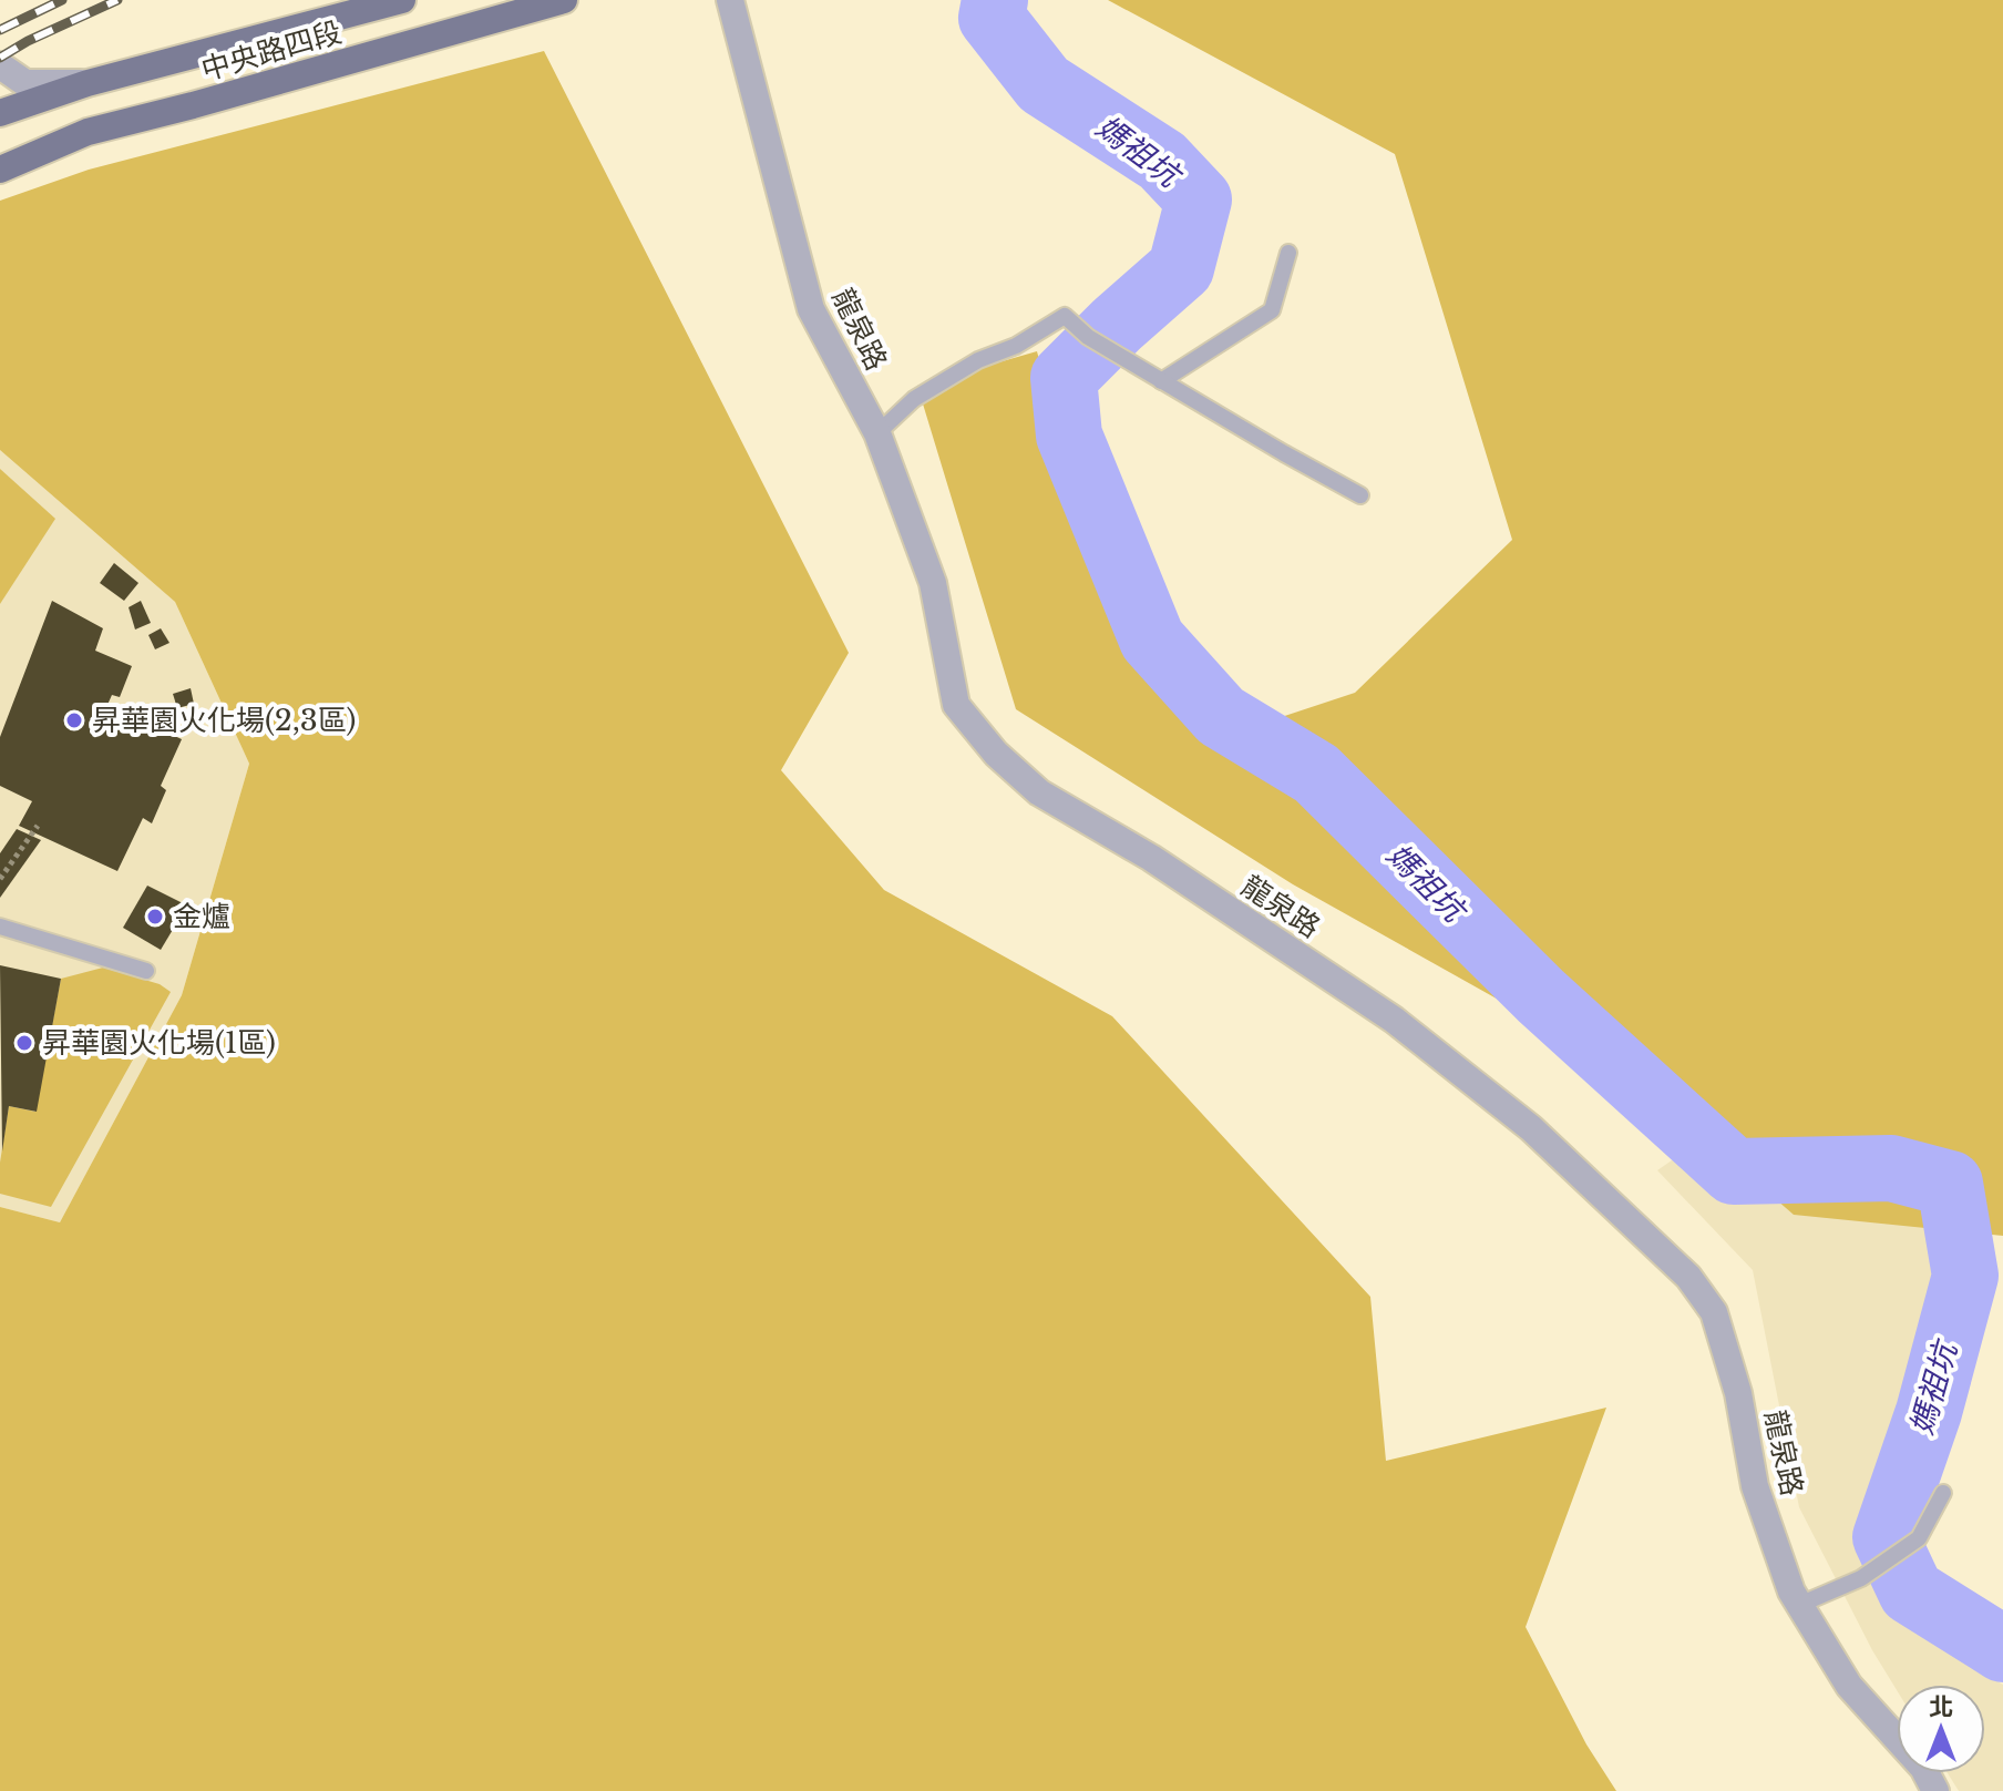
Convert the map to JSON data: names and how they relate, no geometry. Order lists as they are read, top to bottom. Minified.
{"streets":{"main road":["中央路四段"],"street":["龍泉路"]},"water":["媽祖坑"],"places":["昇華園火化場(2,3區)","金爐","昇華園火化場(1區)"],"north":"top"}
